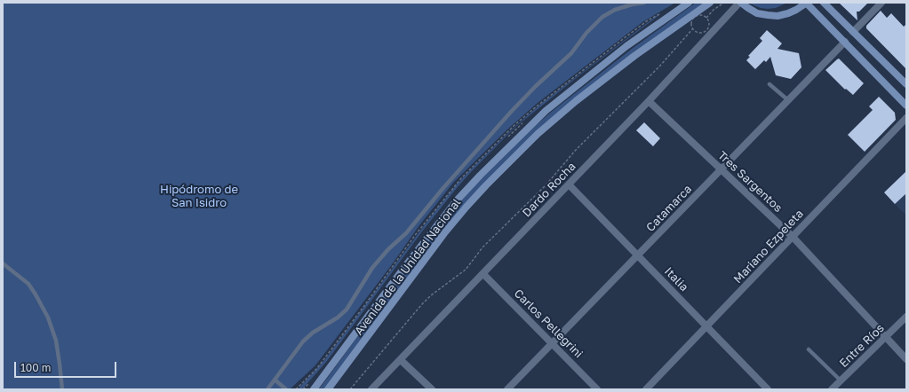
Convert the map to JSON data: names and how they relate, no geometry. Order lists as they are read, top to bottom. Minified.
{"streets":{"main road":["Avenida de la Unidad Nacional"],"street":["Tres Sargentos","Dardo Rocha","Catamarca","Mariano Ezpeleta","Italia","Carlos Pellegrini","Entre Ríos"]},"crossings":[["Tres Sargentos","Dardo Rocha"],["Tres Sargentos","Catamarca"],["Tres Sargentos","Mariano Ezpeleta"],["Tres Sargentos","Entre Ríos"],["Dardo Rocha","Italia"],["Dardo Rocha","Carlos Pellegrini"],["Catamarca","Italia"],["Catamarca","Carlos Pellegrini"],["Mariano Ezpeleta","Italia"]],"parks":["Hipódromo de San Isidro"],"scale_bar":"100 m"}
